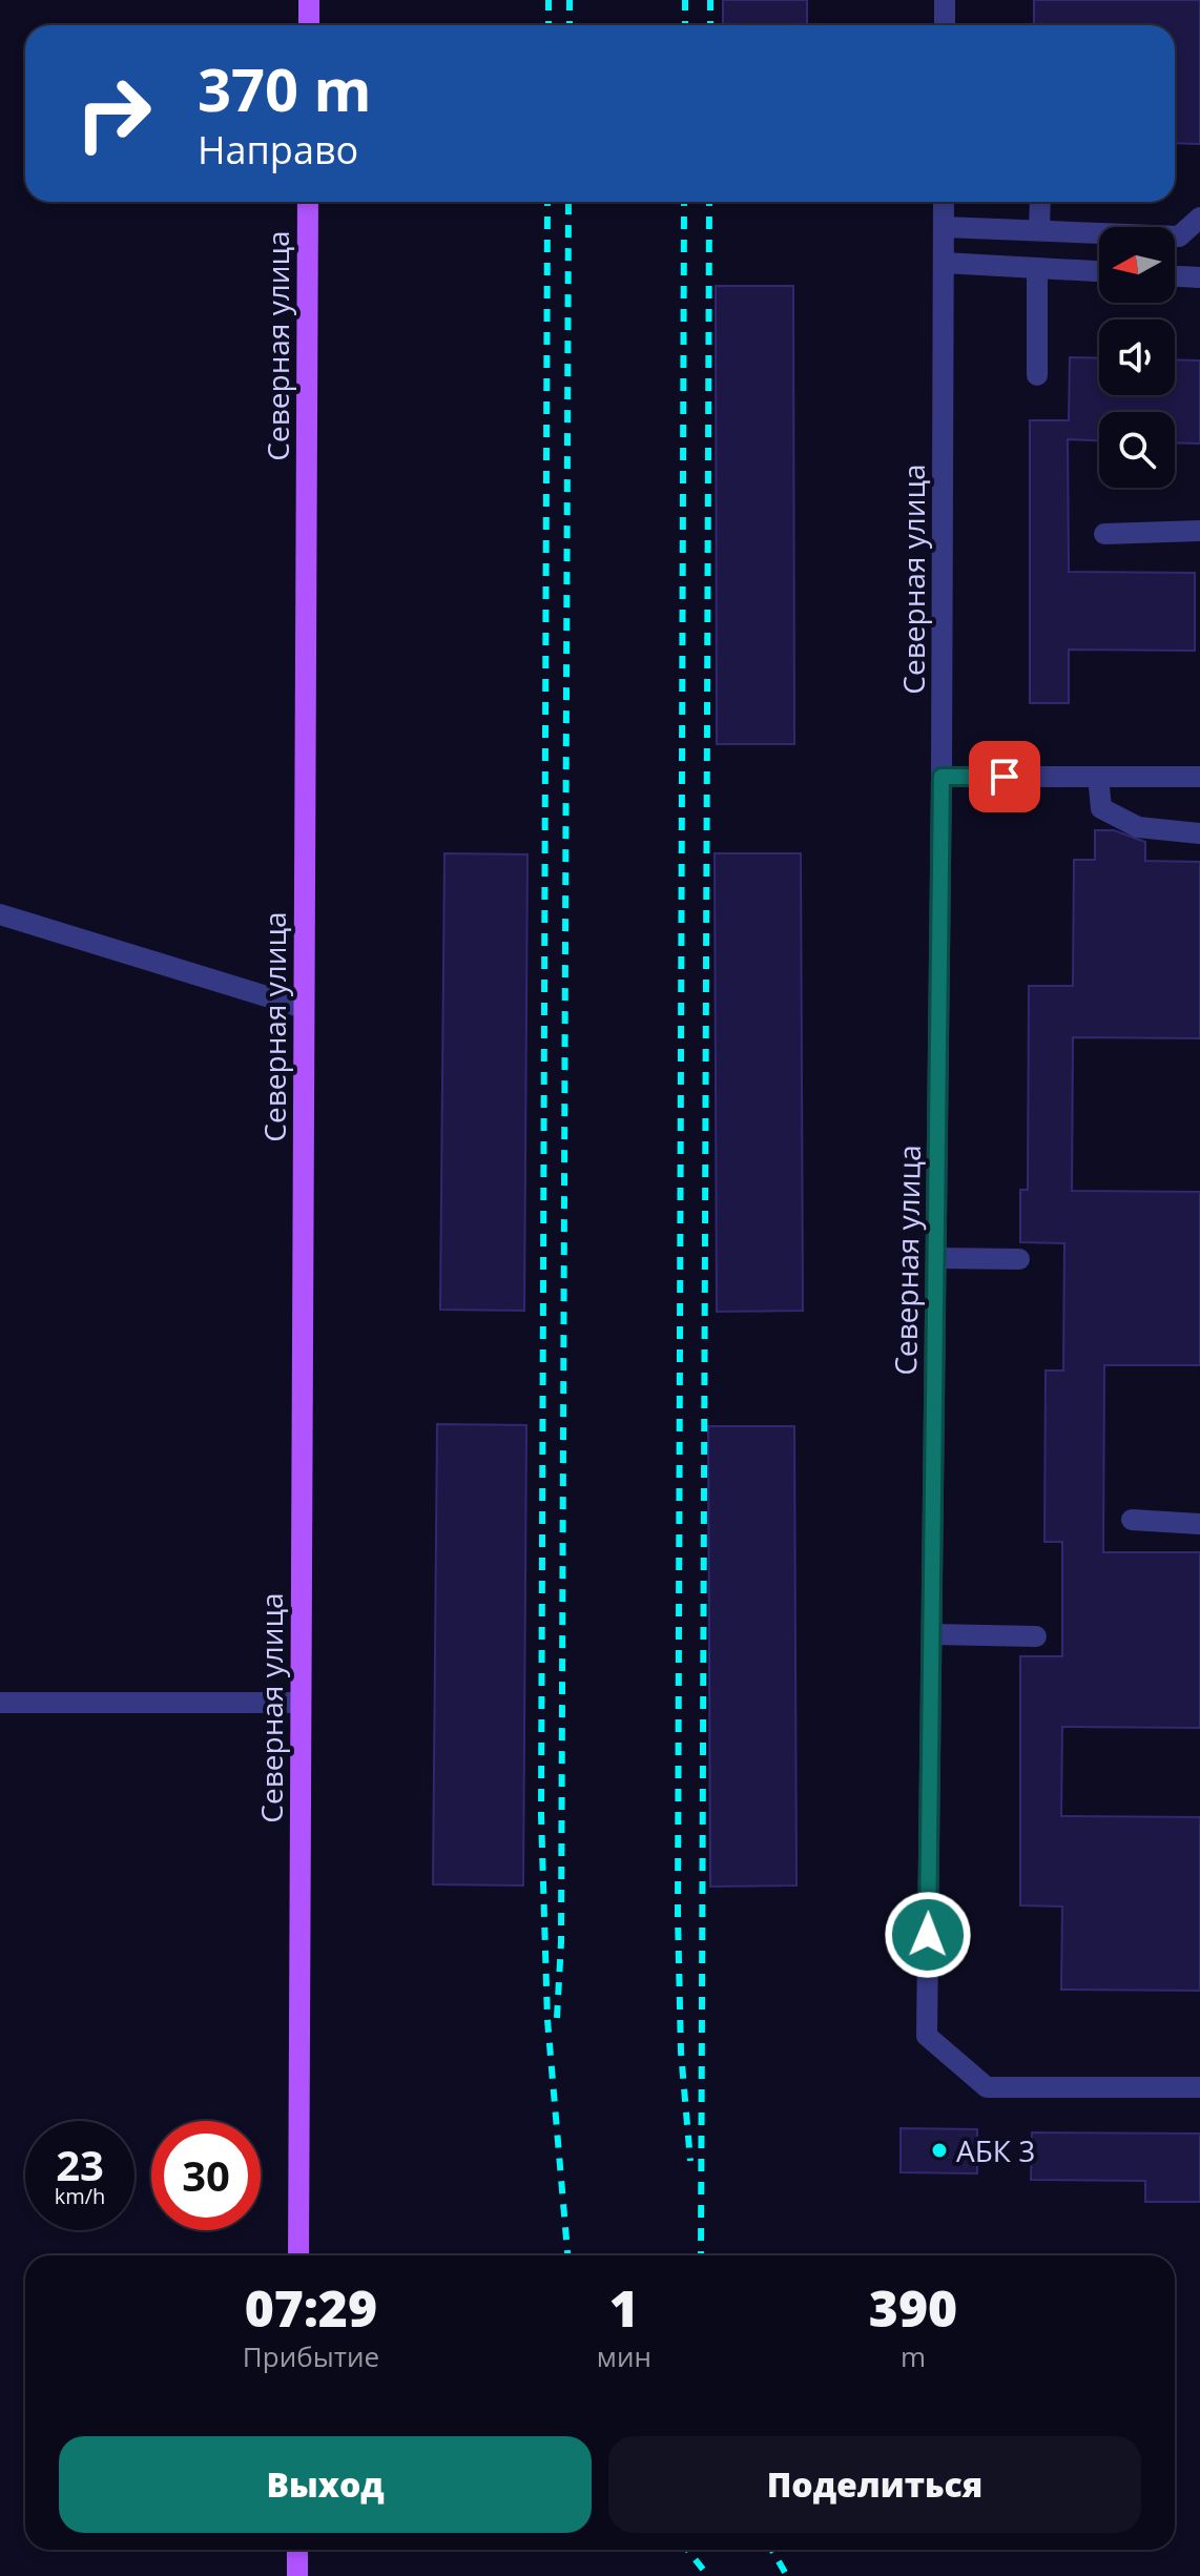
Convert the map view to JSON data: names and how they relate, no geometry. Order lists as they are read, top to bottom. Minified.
{"streets":{"main road":["Северная улица"]},"places":["АБК 3"],"north":"left","page":{"turn":["370 m","Направо"],"speed":"23 km/h","limit":"30","eta":["07:29","Прибытие","1","мин","390","m"],"buttons":["Выход","Поделиться"]}}
